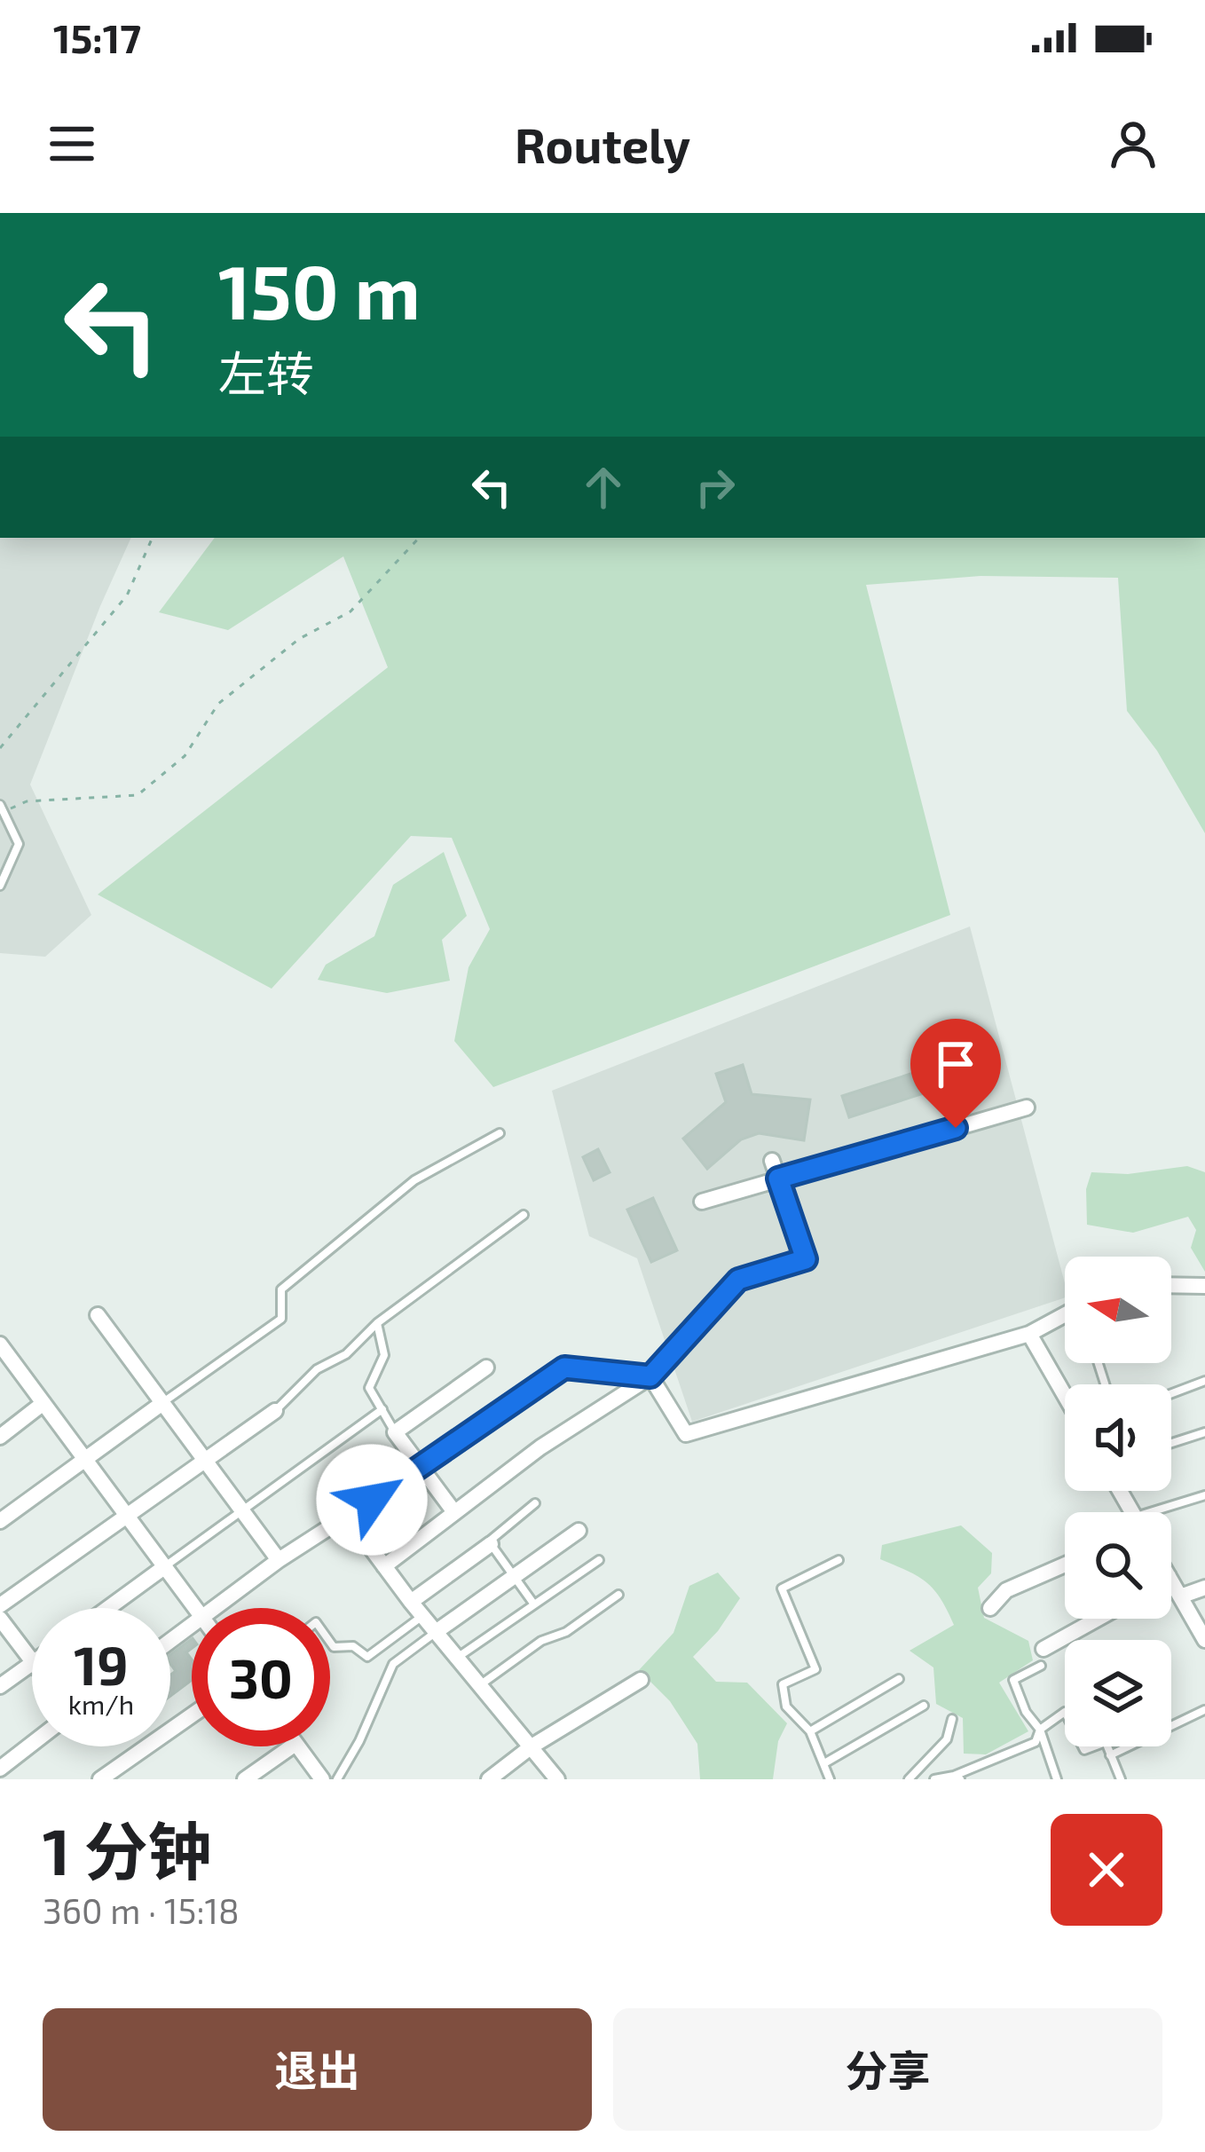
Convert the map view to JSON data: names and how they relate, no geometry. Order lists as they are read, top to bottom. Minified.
{"north":"left","page":{"status":"15:17","header":"Routely","turn":["150 m","左转"],"speed":"19 km/h","limit":"30","heading":["1 分钟","360 m · 15:18"],"buttons":["退出","分享"]}}
